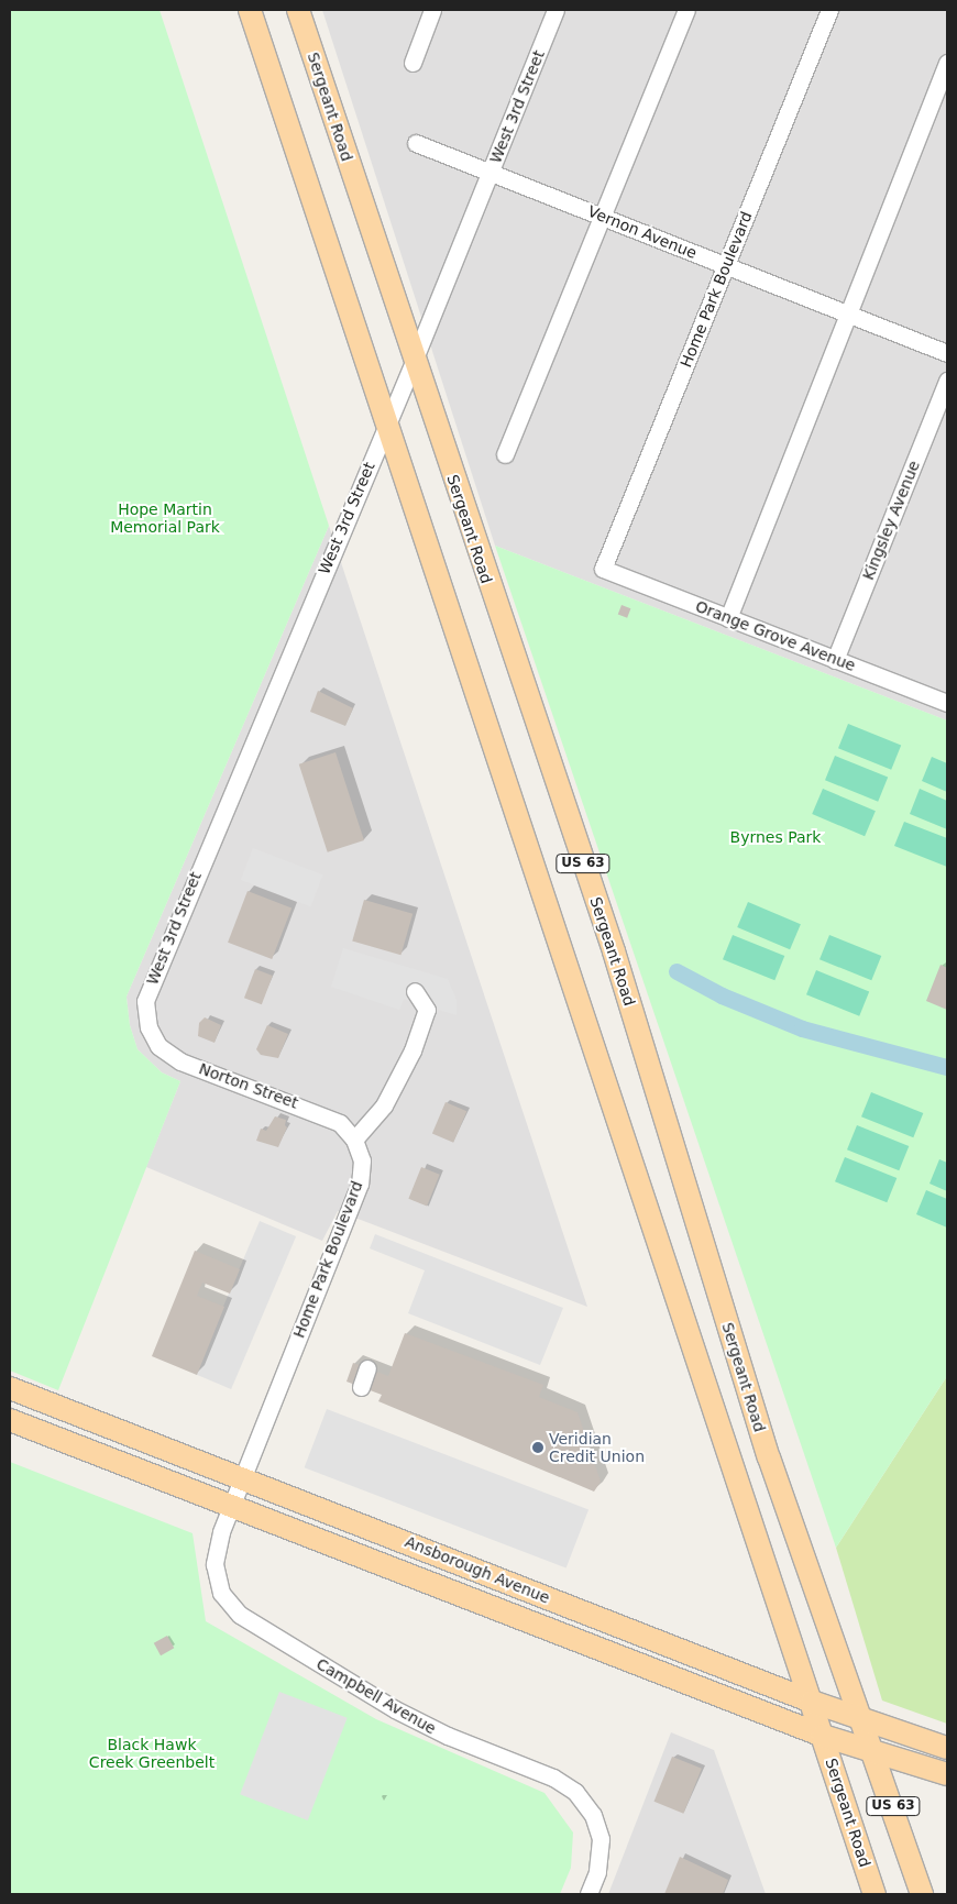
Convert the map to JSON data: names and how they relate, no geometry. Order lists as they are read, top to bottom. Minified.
{"streets":{"main road":["Sergeant Road","US 63","Ansborough Avenue"],"street":["West 3rd Street","Vernon Avenue","Home Park Boulevard","Kingsley Avenue","Orange Grove Avenue","Norton Street","Campbell Avenue"]},"crossings":[["Sergeant Road","West 3rd Street"],["Sergeant Road","Ansborough Avenue"],["West 3rd Street","Vernon Avenue"],["West 3rd Street","Norton Street"],["Vernon Avenue","Home Park Boulevard"],["Home Park Boulevard","Orange Grove Avenue"],["Home Park Boulevard","Norton Street"],["Home Park Boulevard","Ansborough Avenue"],["Home Park Boulevard","Campbell Avenue"],["Kingsley Avenue","Orange Grove Avenue"],["Ansborough Avenue","Campbell Avenue"]],"parks":["Hope Martin Memorial Park","Byrnes Park","Black Hawk Creek Greenbelt"],"places":["Veridian Credit Union"]}
